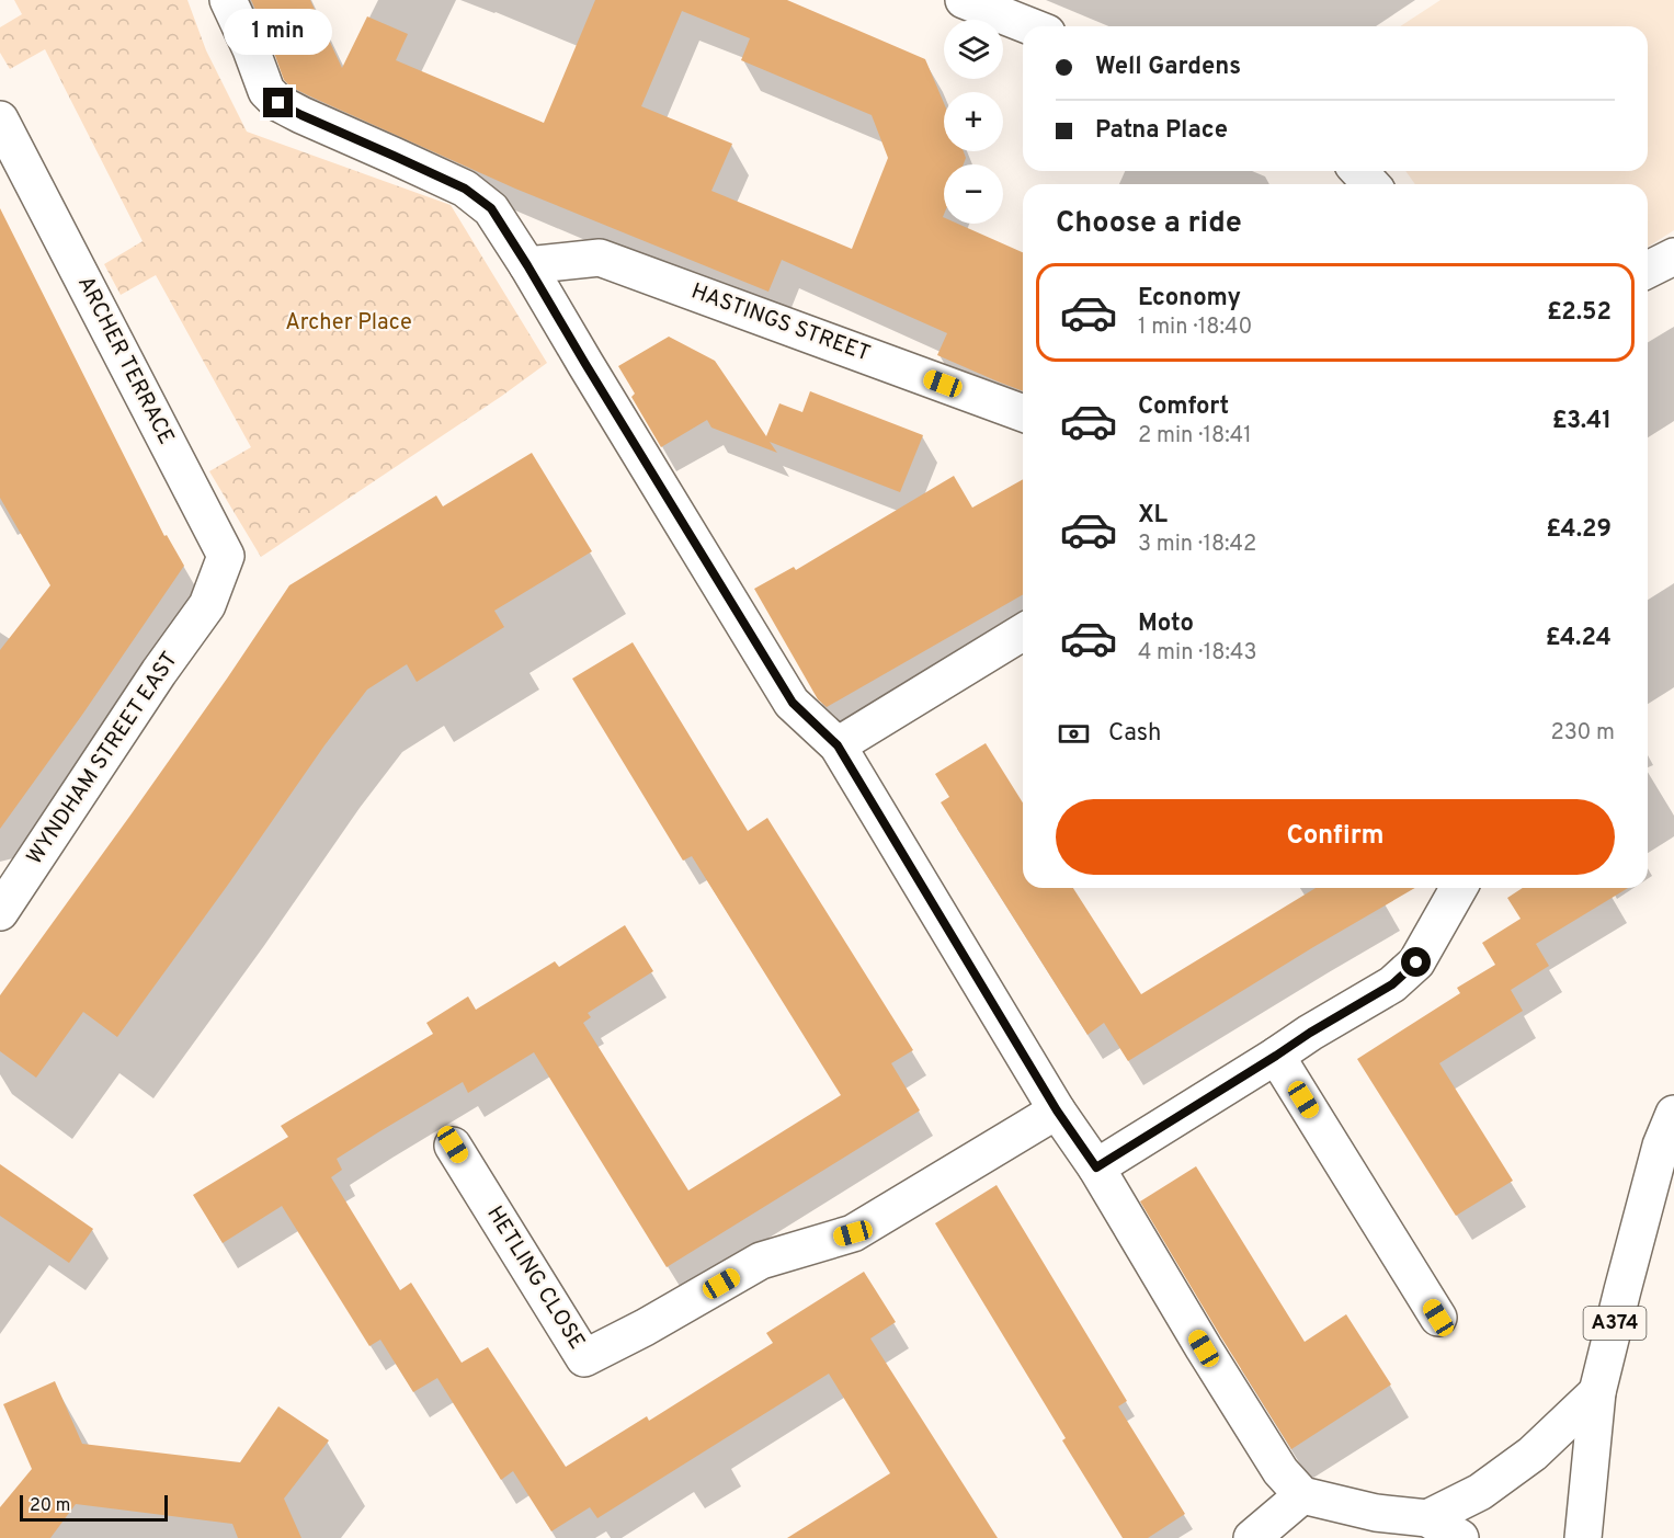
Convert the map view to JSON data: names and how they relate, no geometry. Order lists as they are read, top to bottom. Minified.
{"streets":{"street":["HASTINGS STREET","ARCHER TERRACE","WYNDHAM STREET EAST","HETLING CLOSE","A374"]},"crossings":[["ARCHER TERRACE","WYNDHAM STREET EAST"]],"parks":["Archer Place"],"scale_bar":"20 m","page":{"bubble":"1 min","map_buttons":["+","−"],"banner":["Well Gardens","Patna Place"],"heading":"Choose a ride","list":[{"name":"Economy","note":"1 min · 18:40","value":"£2.52"},{"name":"Comfort","note":"2 min · 18:41","value":"£3.41"},{"name":"XL","note":"3 min · 18:42","value":"£4.29"},{"name":"Moto","note":"4 min · 18:43","value":"£4.24"}],"pay":["Cash","230 m"],"buttons":"Confirm","scale":"20 m"}}
